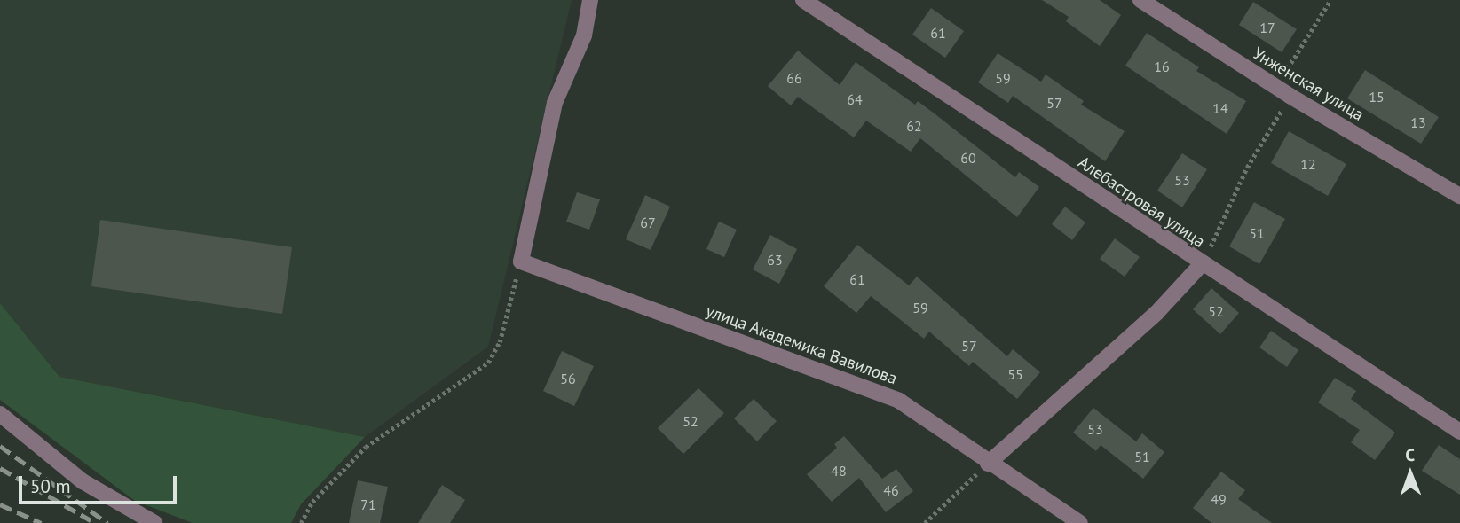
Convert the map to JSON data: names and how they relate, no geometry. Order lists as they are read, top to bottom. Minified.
{"streets":{"street":["Унженская улица","Алебастровая улица","улица Академика Вавилова"]},"house_numbers":["17","61","16","66","59","15","64","57","14","13","62","60","12","53","67","51","63","61","59","52","57","55","56","52","53","51","48","46","49","71"],"scale_bar":"50 m","north":"top"}
